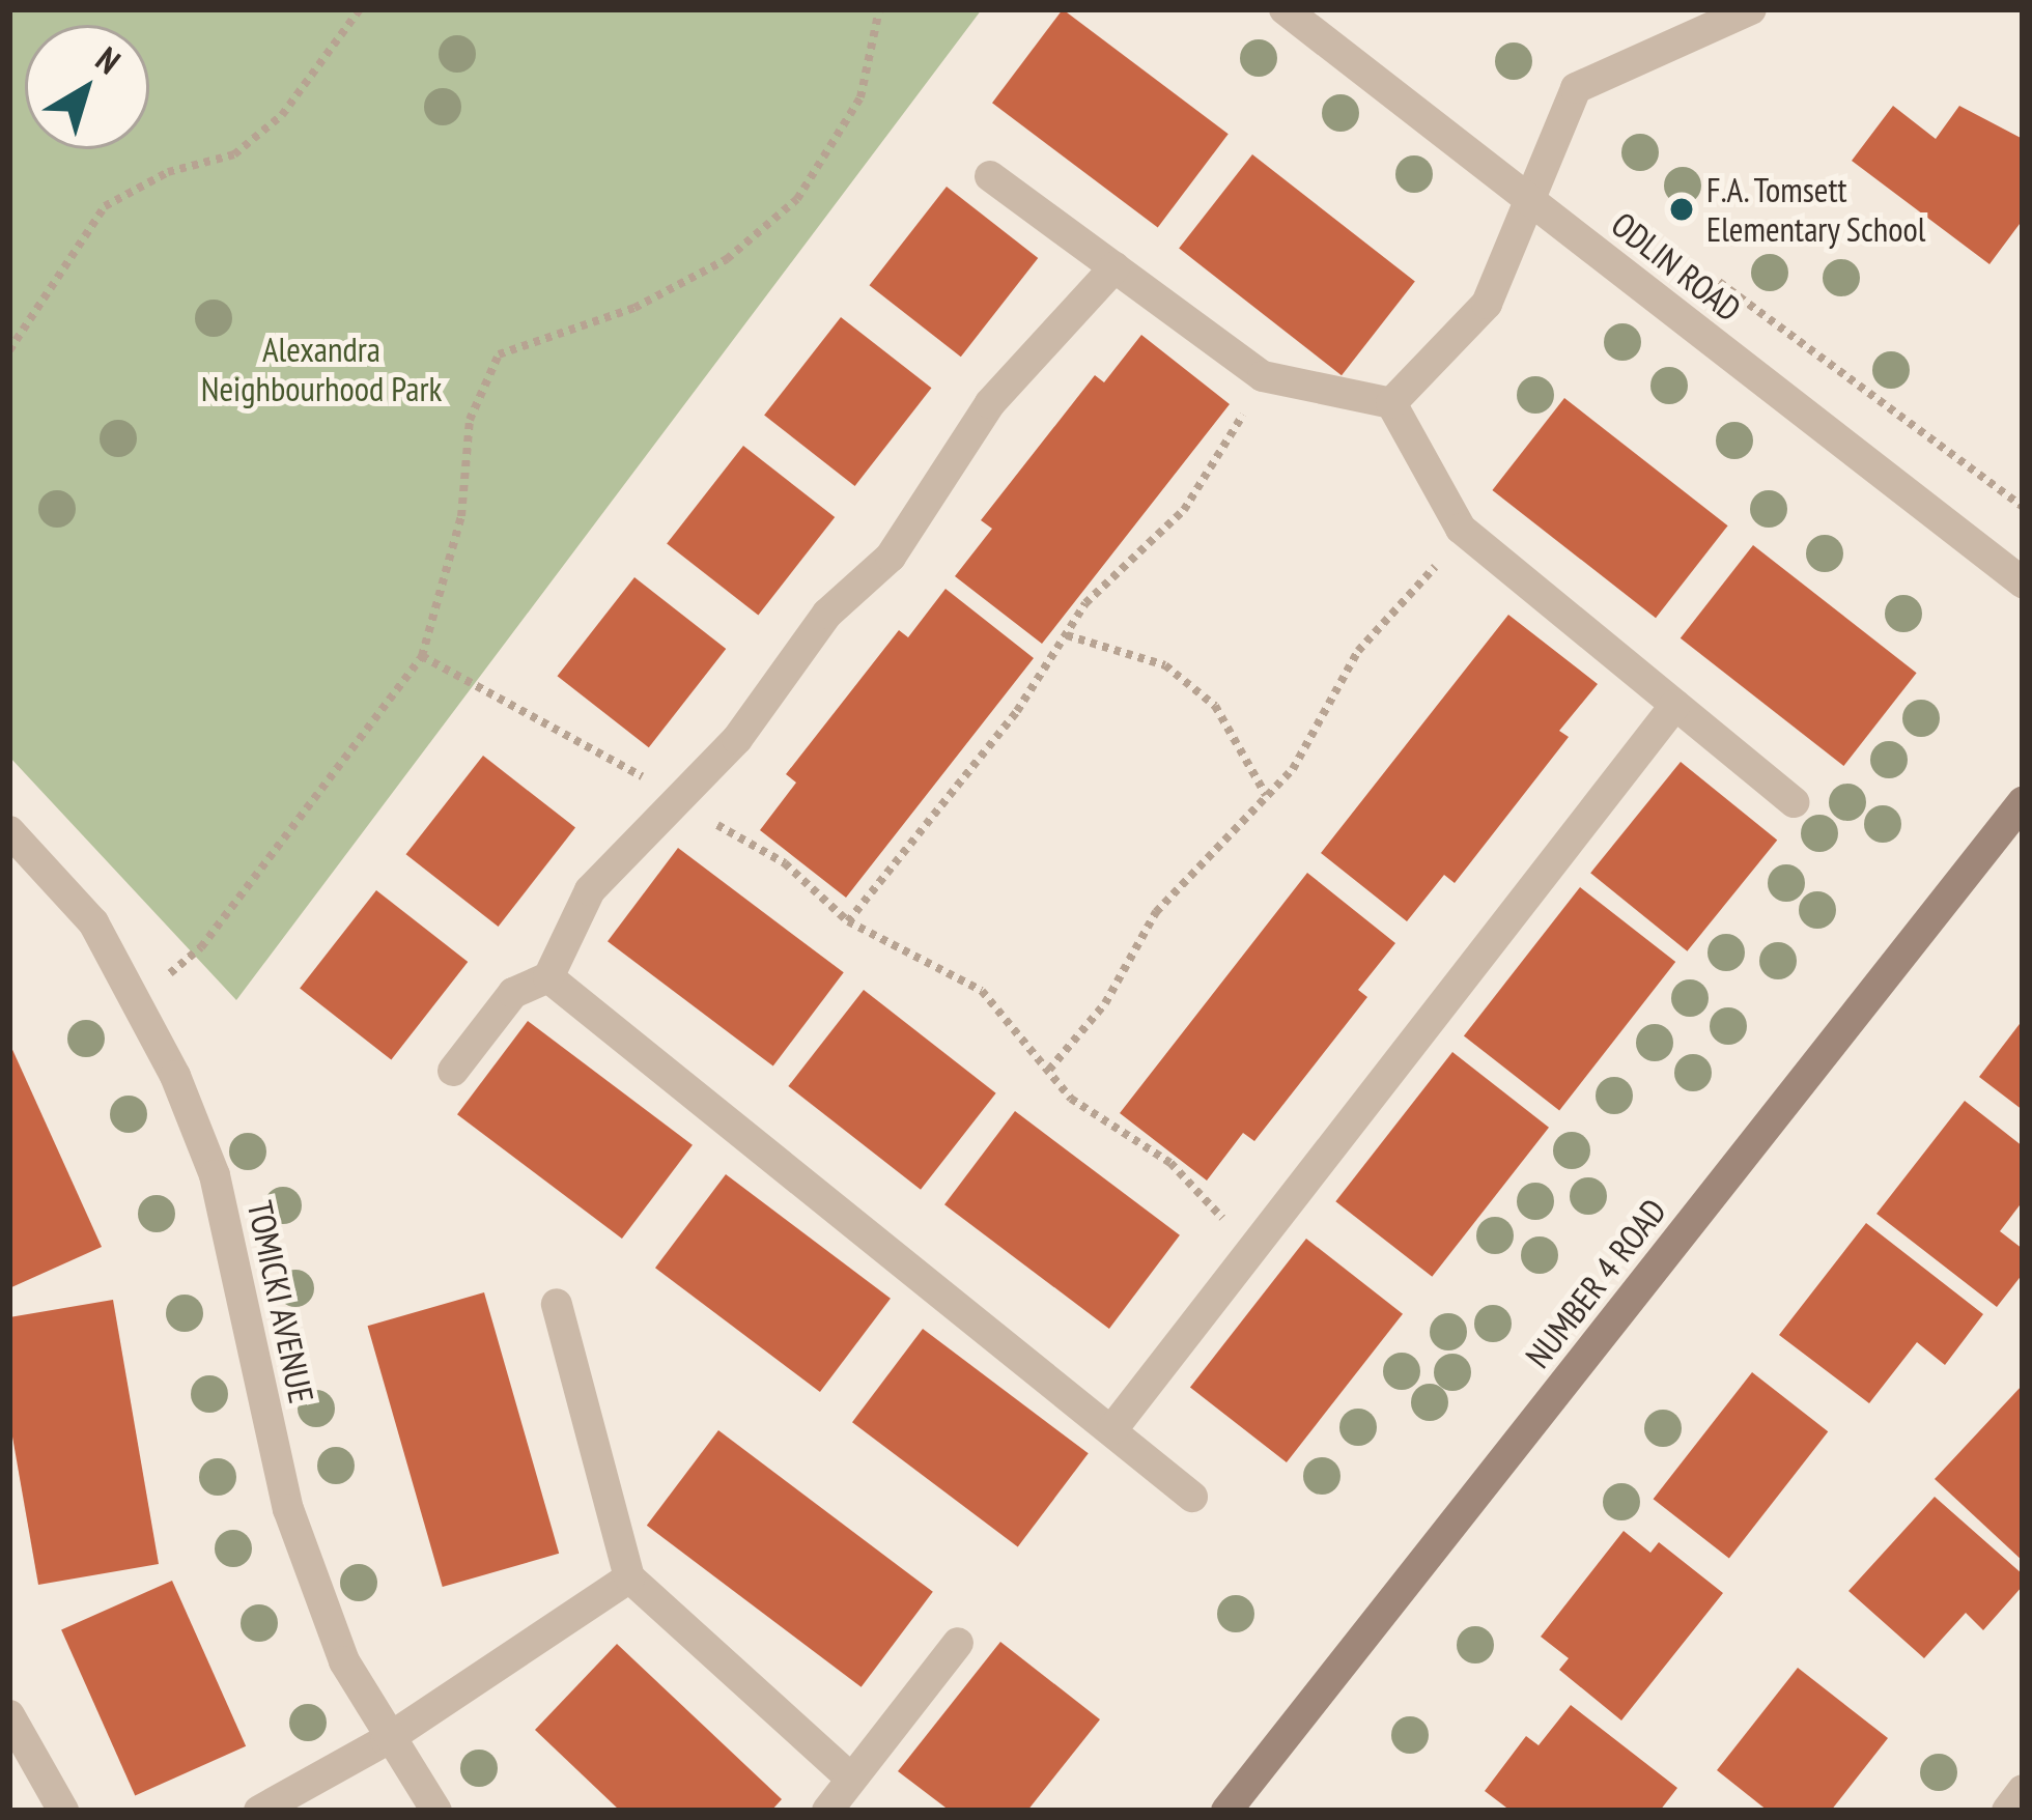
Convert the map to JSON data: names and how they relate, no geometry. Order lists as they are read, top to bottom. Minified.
{"streets":{"main road":["NUMBER 4 ROAD"],"street":["ODLIN ROAD","TOMICKI AVENUE"]},"parks":["Alexandra Neighbourhood Park"],"places":["F.A. Tomsett Elementary School"],"north":"top right"}
